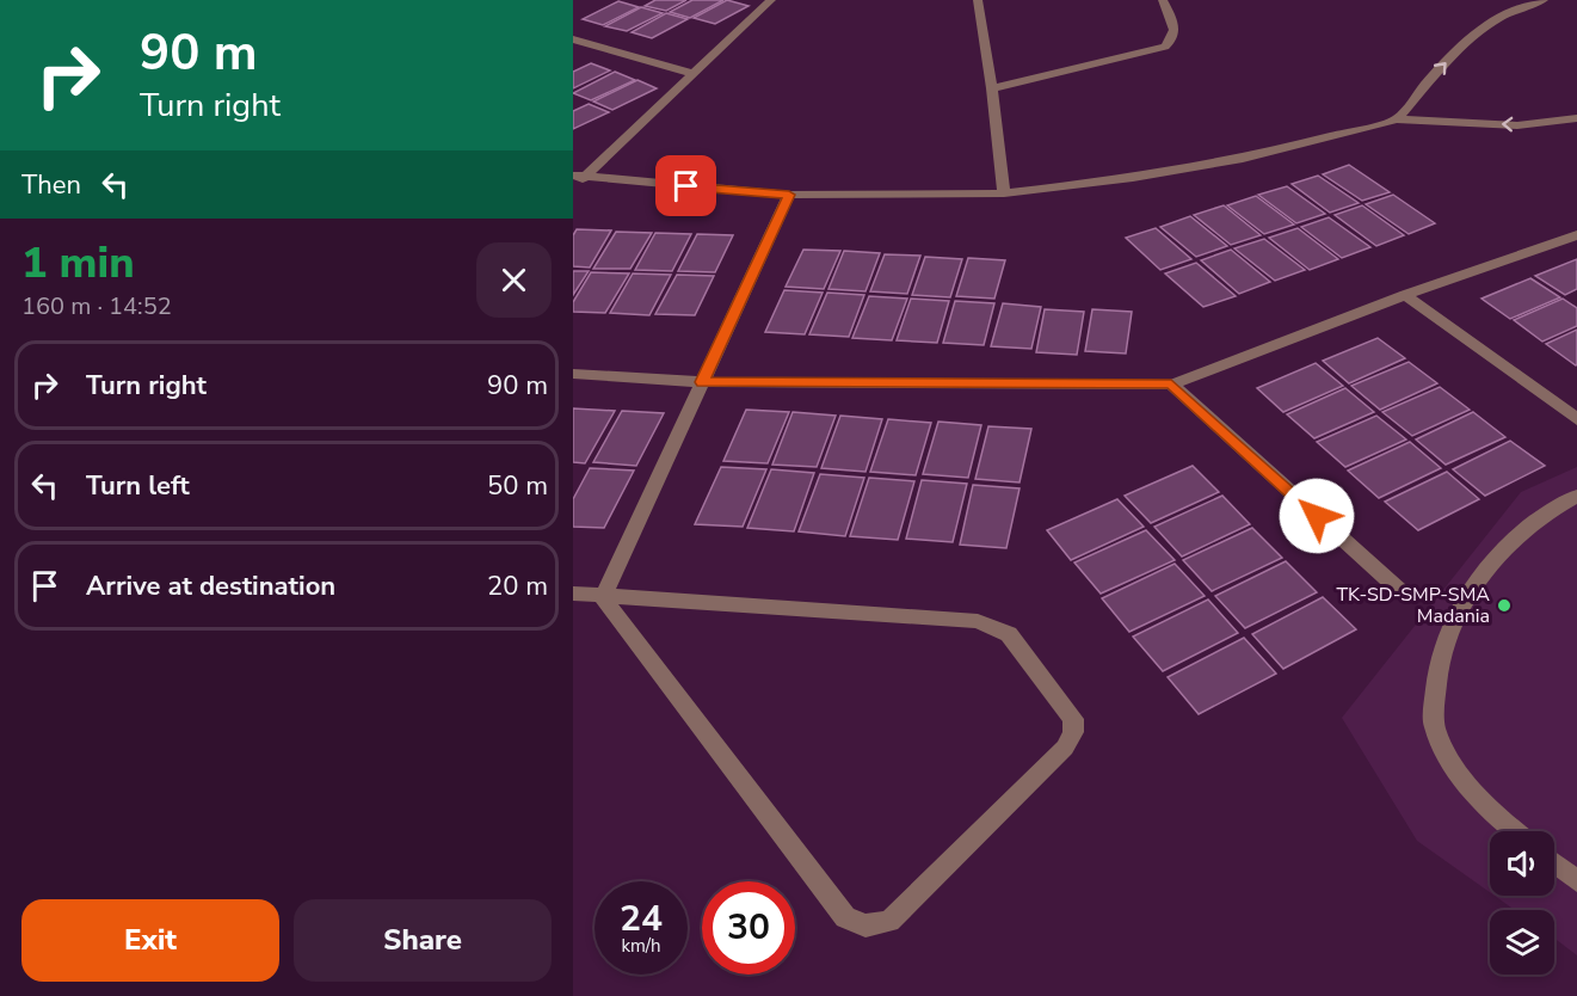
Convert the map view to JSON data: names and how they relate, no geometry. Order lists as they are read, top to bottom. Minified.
{"places":["TK-SD-SMP-SMA Madania"],"page":{"turn":["90 m","Turn right"],"then":"Then","heading":["1 min","160 m · 14:52"],"list":[{"name":"Turn right","value":"90 m"},{"name":"Turn left","value":"50 m"},{"name":"Arrive at destination","value":"20 m"}],"speed":"24 km/h","limit":"30","buttons":["Exit","Share"]}}
